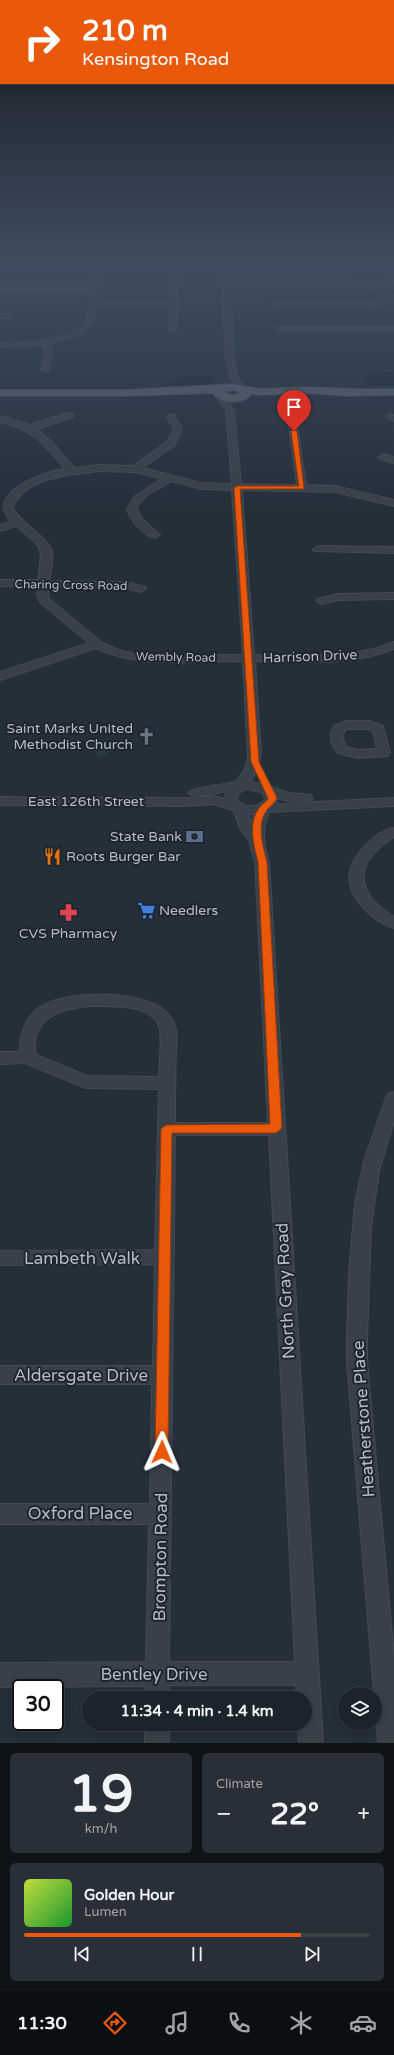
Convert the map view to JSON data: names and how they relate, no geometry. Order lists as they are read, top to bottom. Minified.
{"streets":{"street":["Charing Cross Road","Harrison Drive","Wembly Road","East 126th Street","Lambeth Walk","North Gray Road","Aldersgate Drive","Heatherstone Place","Oxford Place","Brompton Road","Bentley Drive"]},"crossings":[["Charing Cross Road","Wembly Road"],["Harrison Drive","Wembly Road"],["East 126th Street","North Gray Road"],["Lambeth Walk","Brompton Road"],["North Gray Road","Bentley Drive"],["Aldersgate Drive","Brompton Road"],["Oxford Place","Brompton Road"],["Brompton Road","Bentley Drive"]],"places":{"church":["Saint Marks United Methodist Church"],"bank":["State Bank"],"restaurant":["Roots Burger Bar"],"supermarket":["Needlers"],"pharmacy":["CVS Pharmacy"]},"page":{"turn":["210 m","Kensington Road"],"limit":"30","trip":"11:34 · 4 min · 1.4 km","tile":[["19","km/h"],"Climate"],"heat":["−","22°","+"],"song":["Golden Hour","Lumen"],"tabs":"11:30"}}
